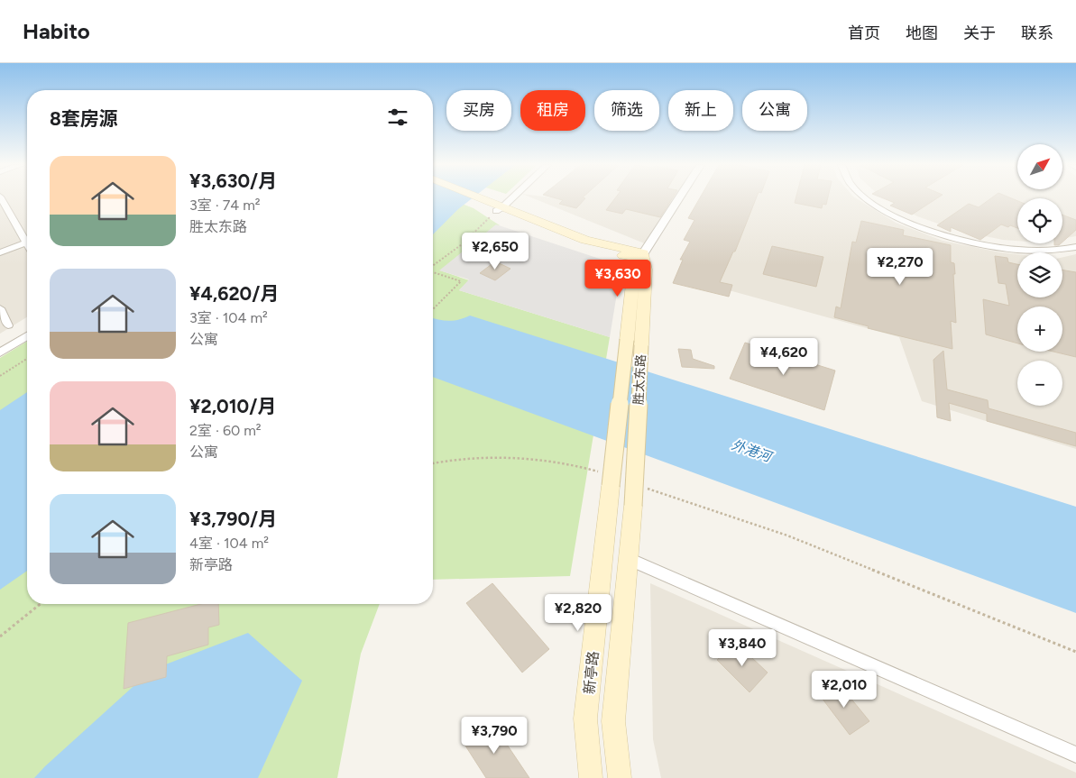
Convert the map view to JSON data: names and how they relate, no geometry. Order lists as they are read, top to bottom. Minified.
{"streets":{"main road":["胜太东路","新亭路"]},"crossings":[["胜太东路","新亭路"]],"water":["外港河"],"north":"top right","page":{"header":"Habito","nav":["首页","地图","关于","联系"],"chip":["买房","租房","筛选","新上","公寓"],"heading":"8套房源","map_buttons":["+","−"],"list":[{"name":"¥3,630/月","note":"3室 · 74 m² · 胜太东路"},{"name":"¥4,620/月","note":"3室 · 104 m² · 公寓"},{"name":"¥2,010/月","note":"2室 · 60 m² · 公寓"},{"name":"¥3,790/月","note":"4室 · 104 m² · 新亭路"}],"price":["¥2,650","¥2,270","¥3,630","¥4,620","¥2,820","¥3,840","¥2,010","¥3,790"]}}
